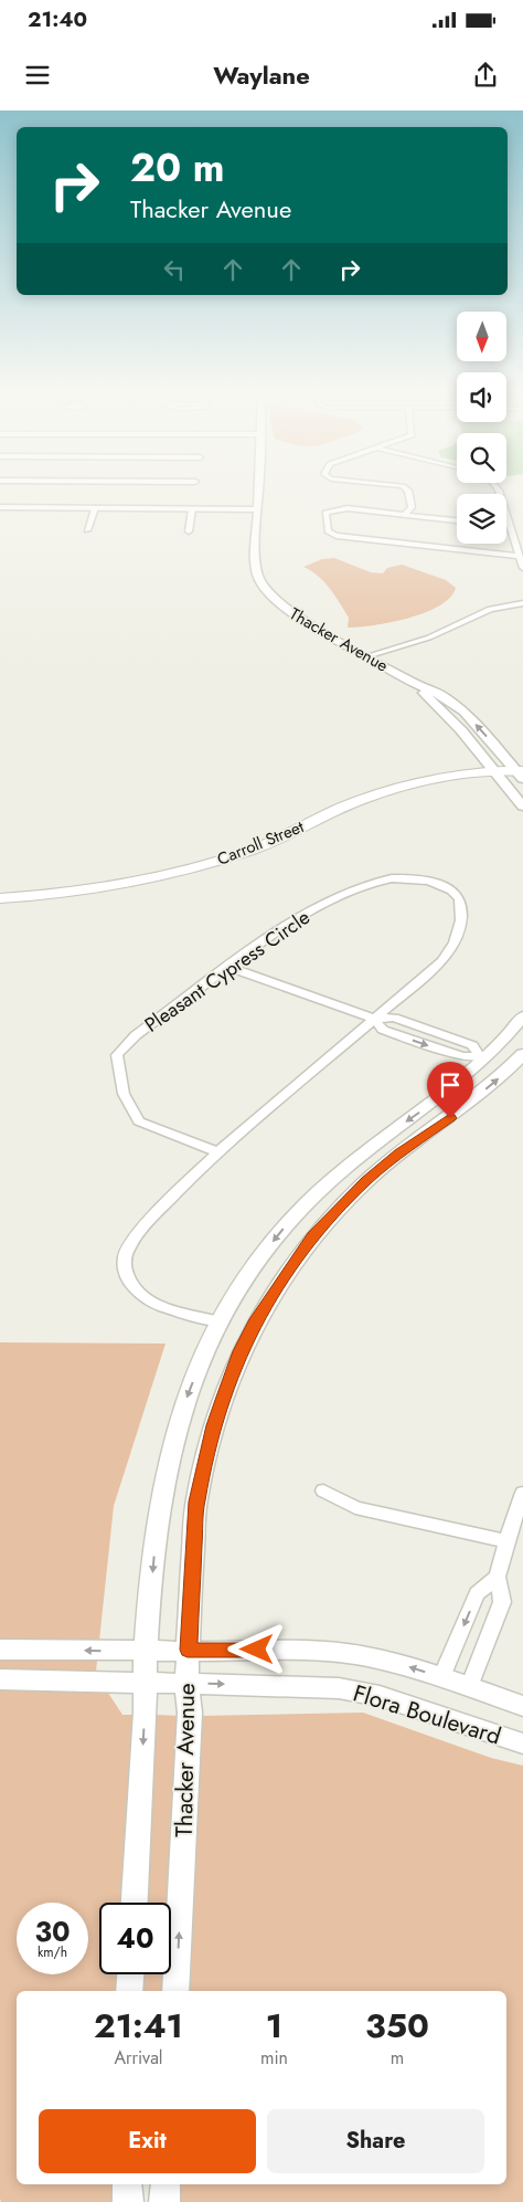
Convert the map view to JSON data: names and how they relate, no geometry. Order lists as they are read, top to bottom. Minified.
{"streets":{"main road":["Carroll Street"],"street":["Thacker Avenue","Pleasant Cypress Circle","Flora Boulevard"]},"crossings":[["Thacker Avenue","Carroll Street"],["Thacker Avenue","Pleasant Cypress Circle"],["Thacker Avenue","Flora Boulevard"]],"north":"bottom","page":{"status":"21:40","header":"Waylane","turn":["20 m","Thacker Avenue"],"speed":"30 km/h","limit":"40","eta":["21:41","Arrival","1","min","350","m"],"buttons":["Exit","Share"]}}
